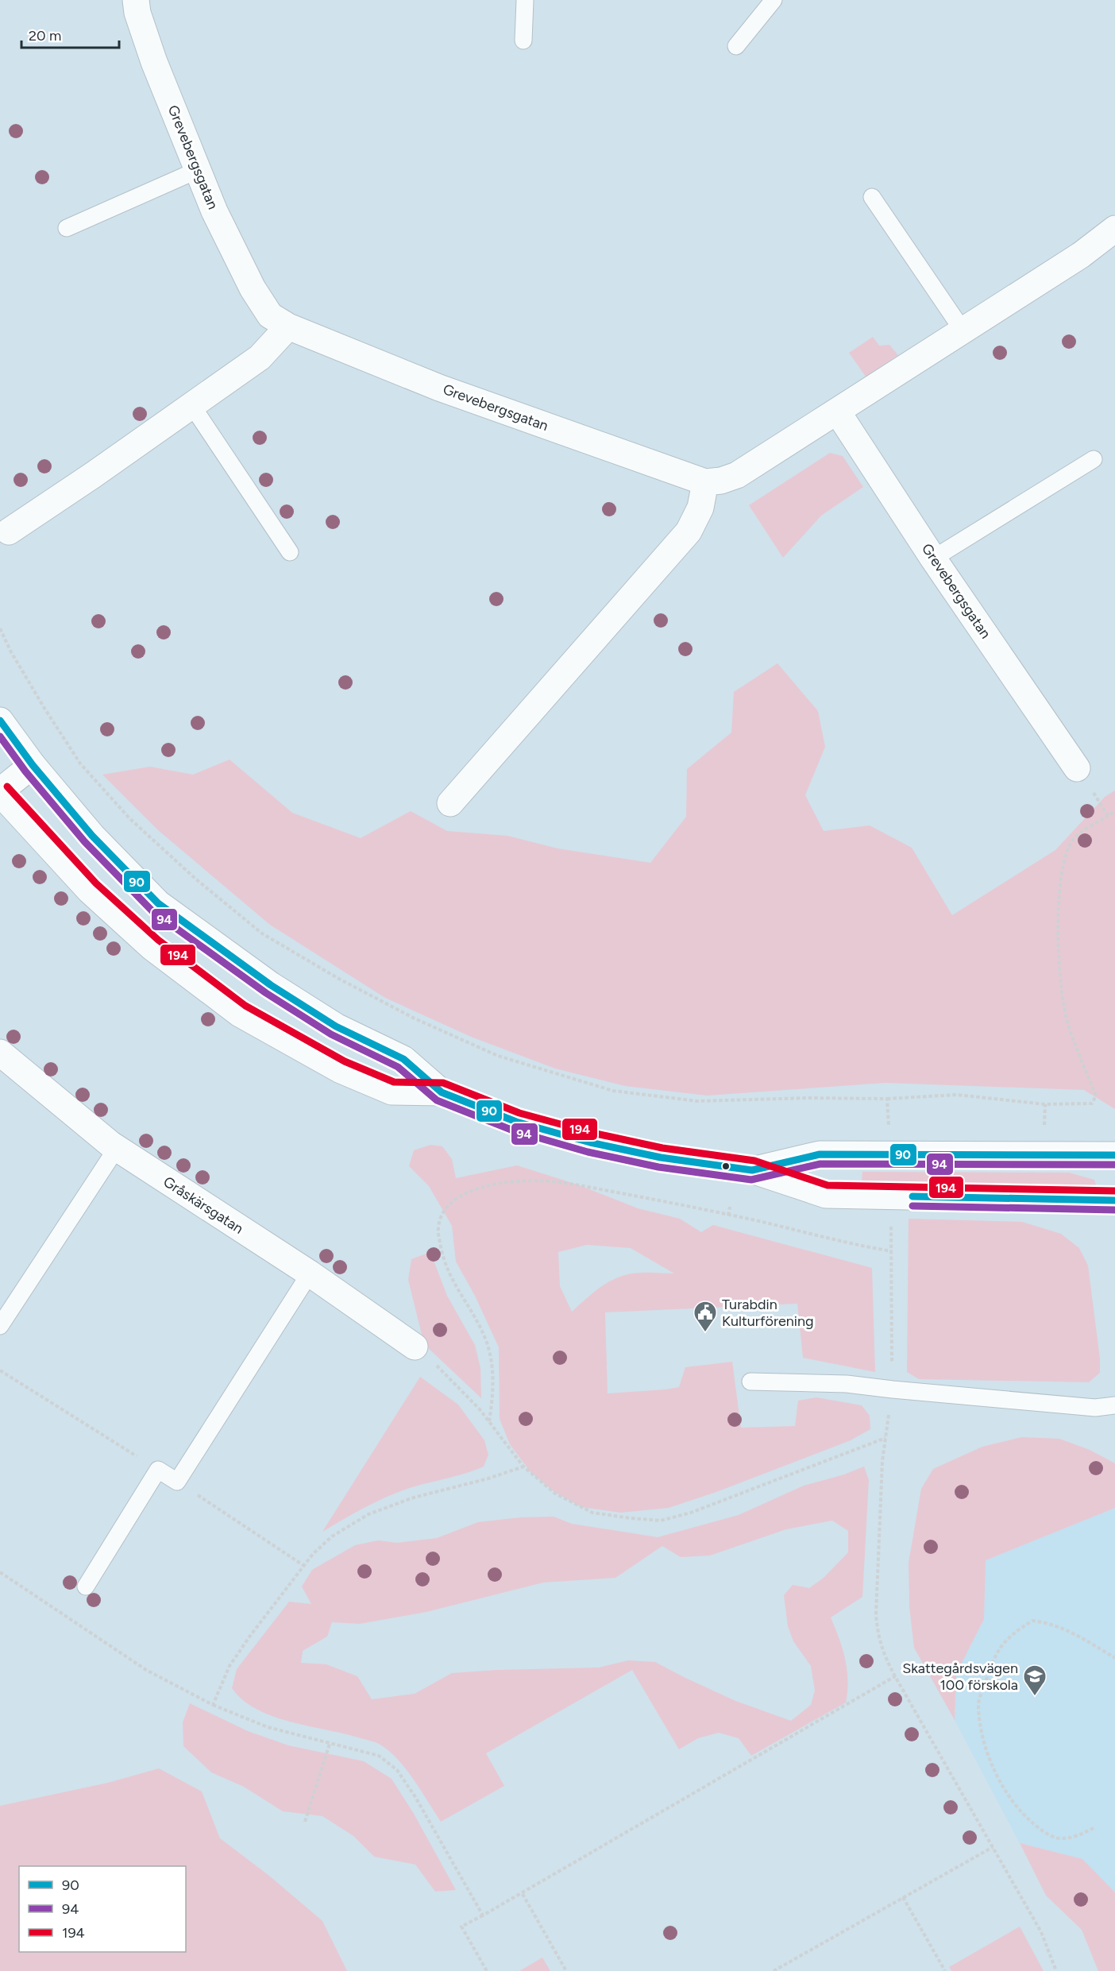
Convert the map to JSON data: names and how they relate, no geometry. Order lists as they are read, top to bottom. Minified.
{"streets":{"street":["Grevebergsgatan","Gråskärsgatan"]},"places":{"public building":["Turabdin Kulturförening"],"school or university":["Skattegårdsvägen 100 förskola"]},"lines":["transit line 90","transit line 94","transit line 194"],"legend":["90","94","194"],"scale_bar":"20 m"}
